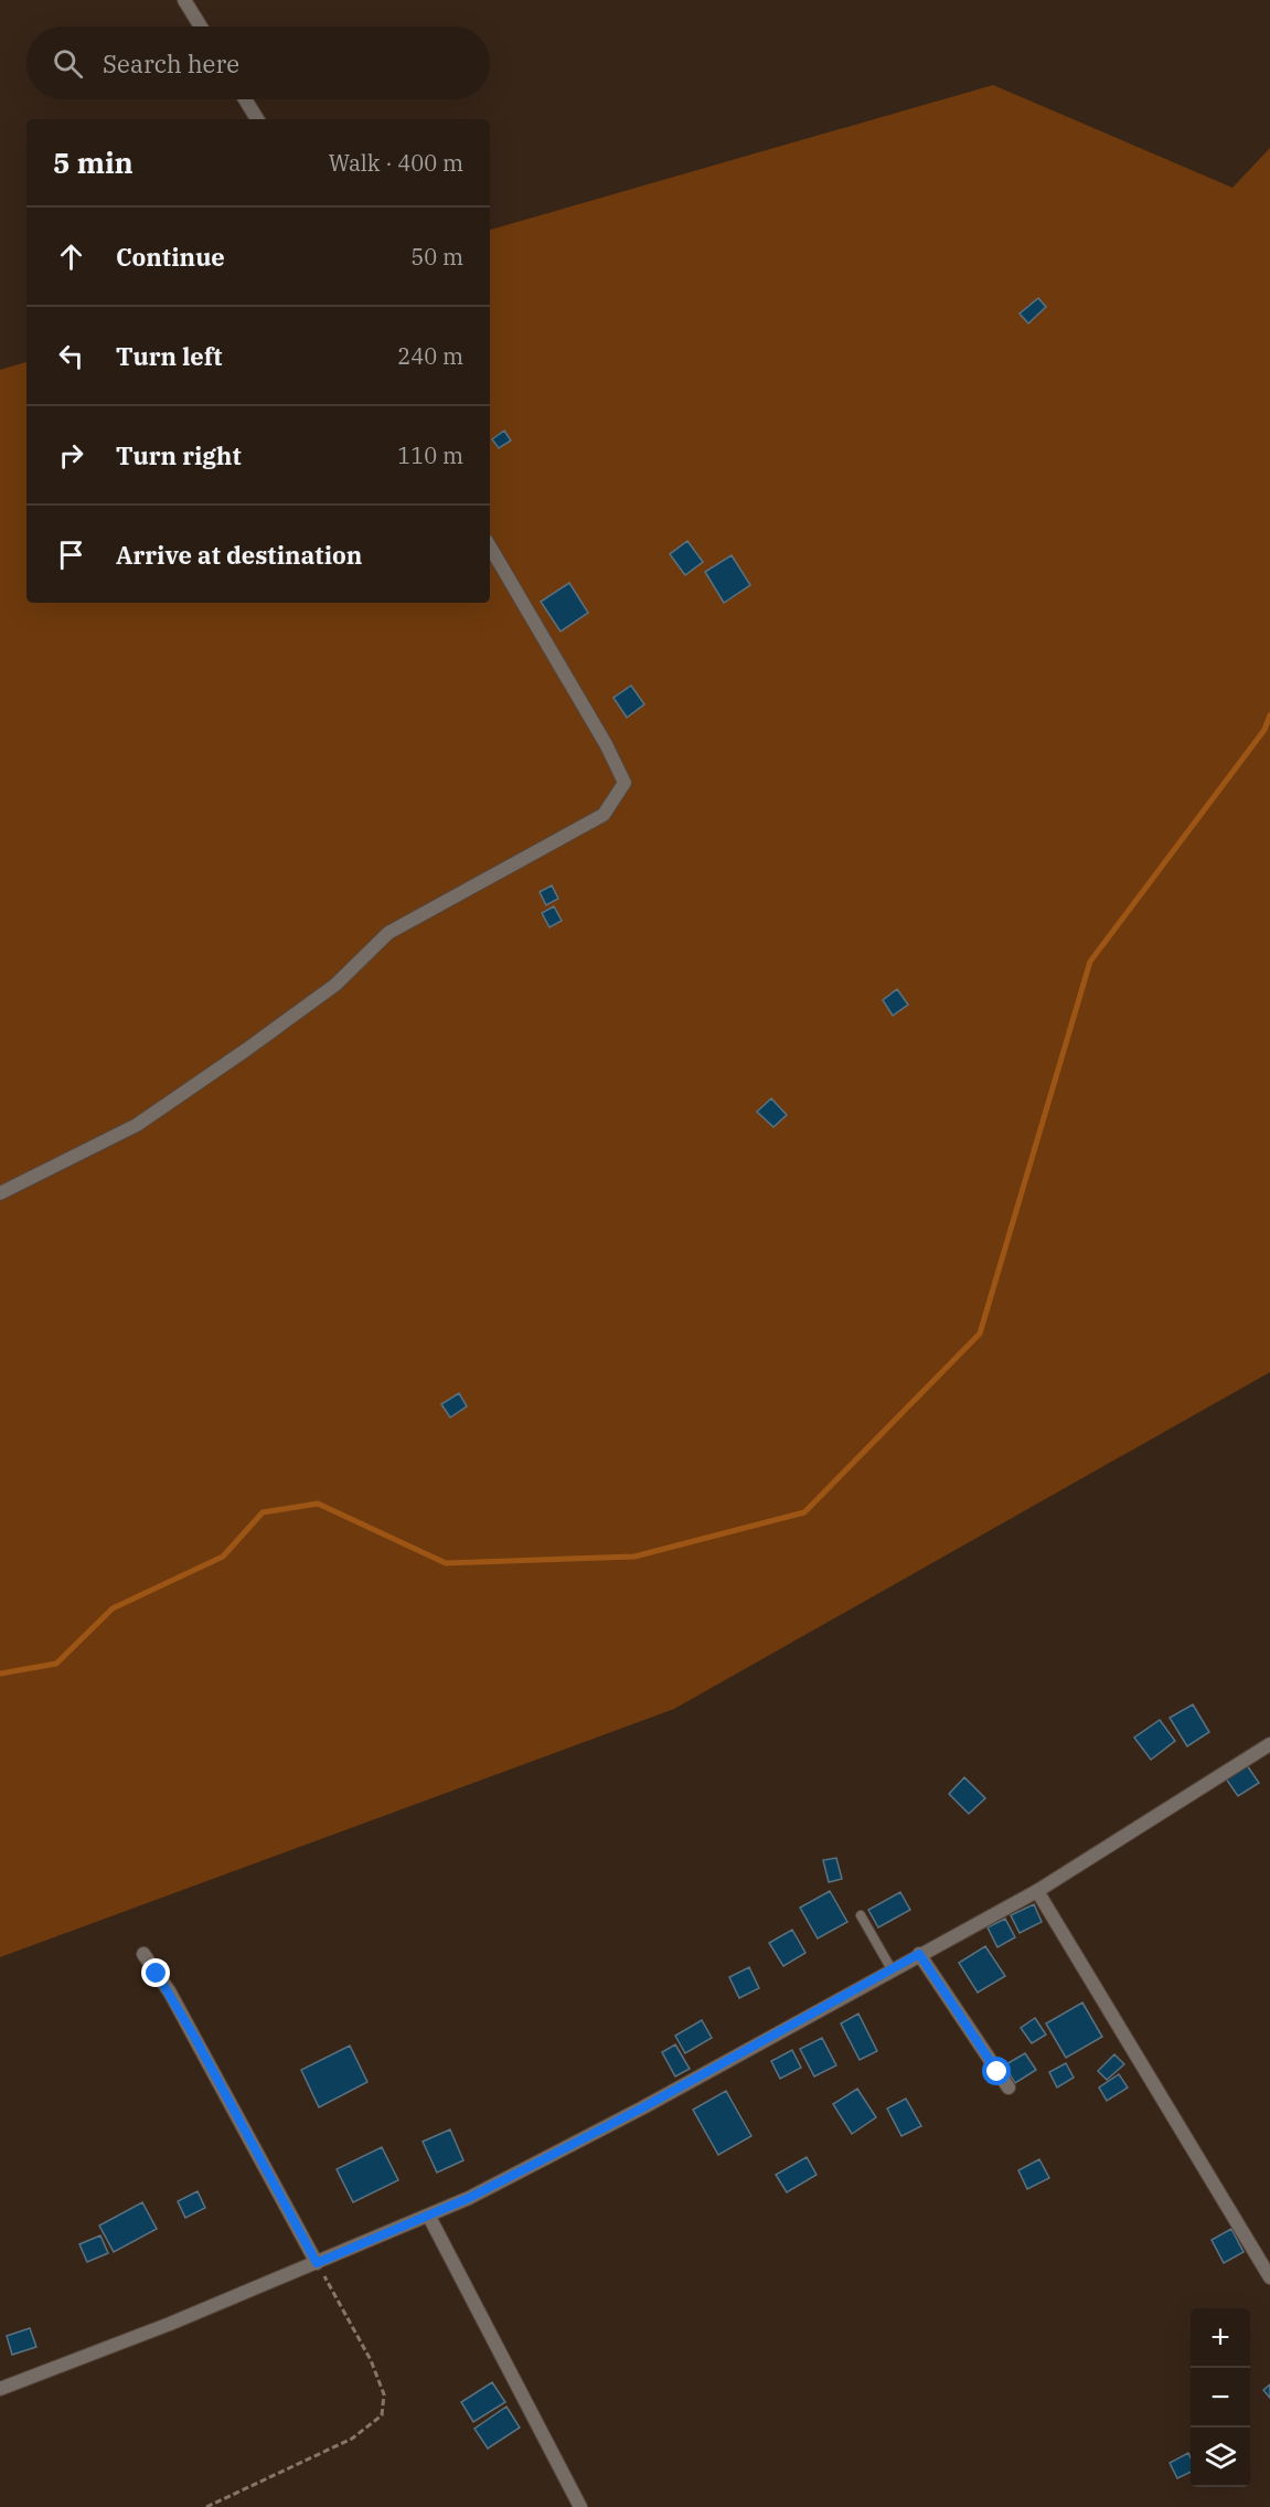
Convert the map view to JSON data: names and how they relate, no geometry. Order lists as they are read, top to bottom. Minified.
{"page":{"search":"Search here","heading":["5 min","Walk · 400 m"],"list":[["Continue","50 m"],["Turn left","240 m"],["Turn right","110 m"],"Arrive at destination"],"map_buttons":["+","−"]}}
